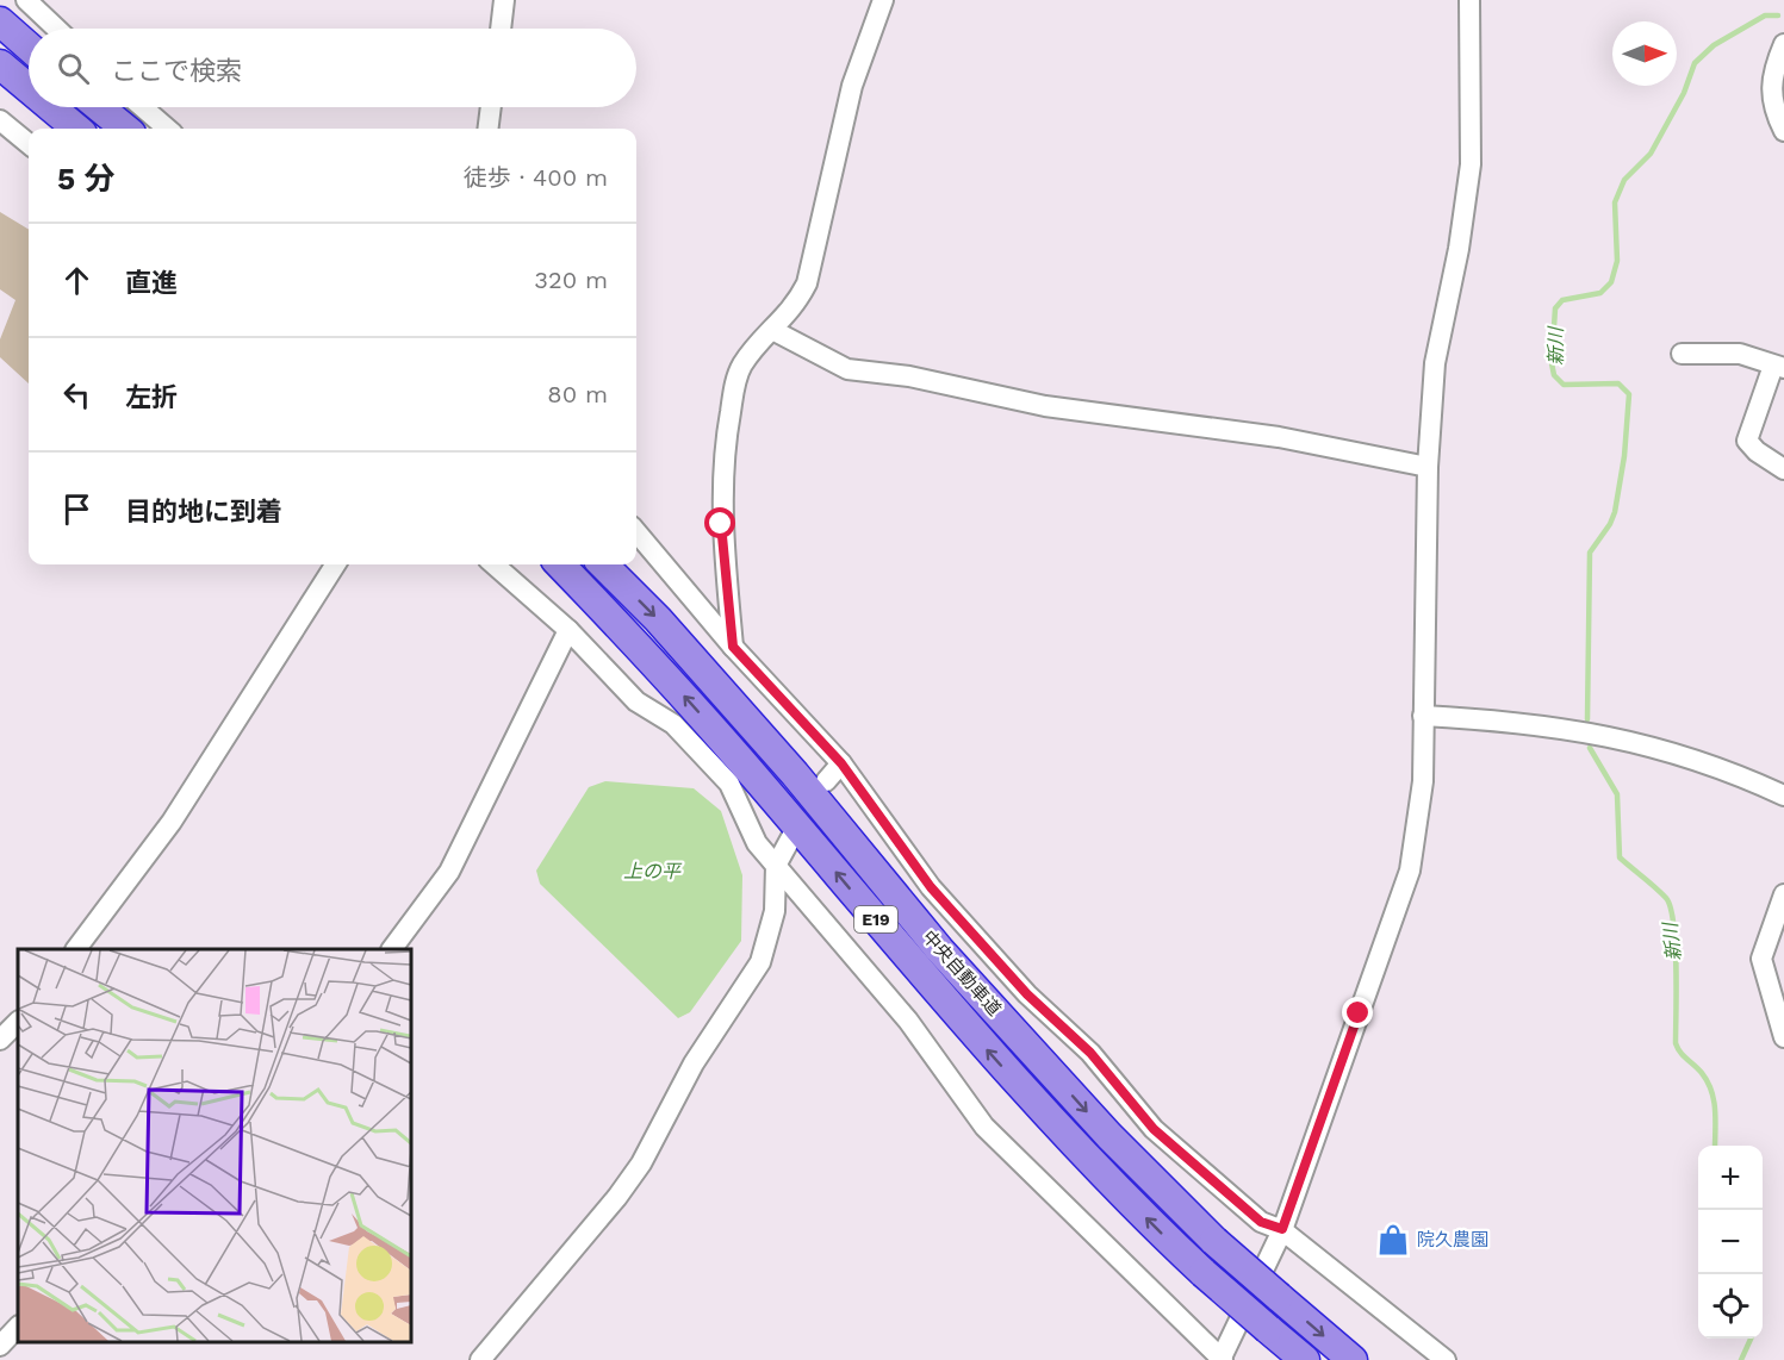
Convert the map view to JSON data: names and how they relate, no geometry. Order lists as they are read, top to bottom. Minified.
{"streets":{"highway":["E19","中央自動車道"]},"water":["新川","上の平"],"places":{"shop":["院久農園"]},"north":"right","page":{"search":"ここで検索","heading":["5 分","徒歩 · 400 m"],"list":[["直進","320 m"],["左折","80 m"],"目的地に到着"],"map_buttons":["+","−"]}}
